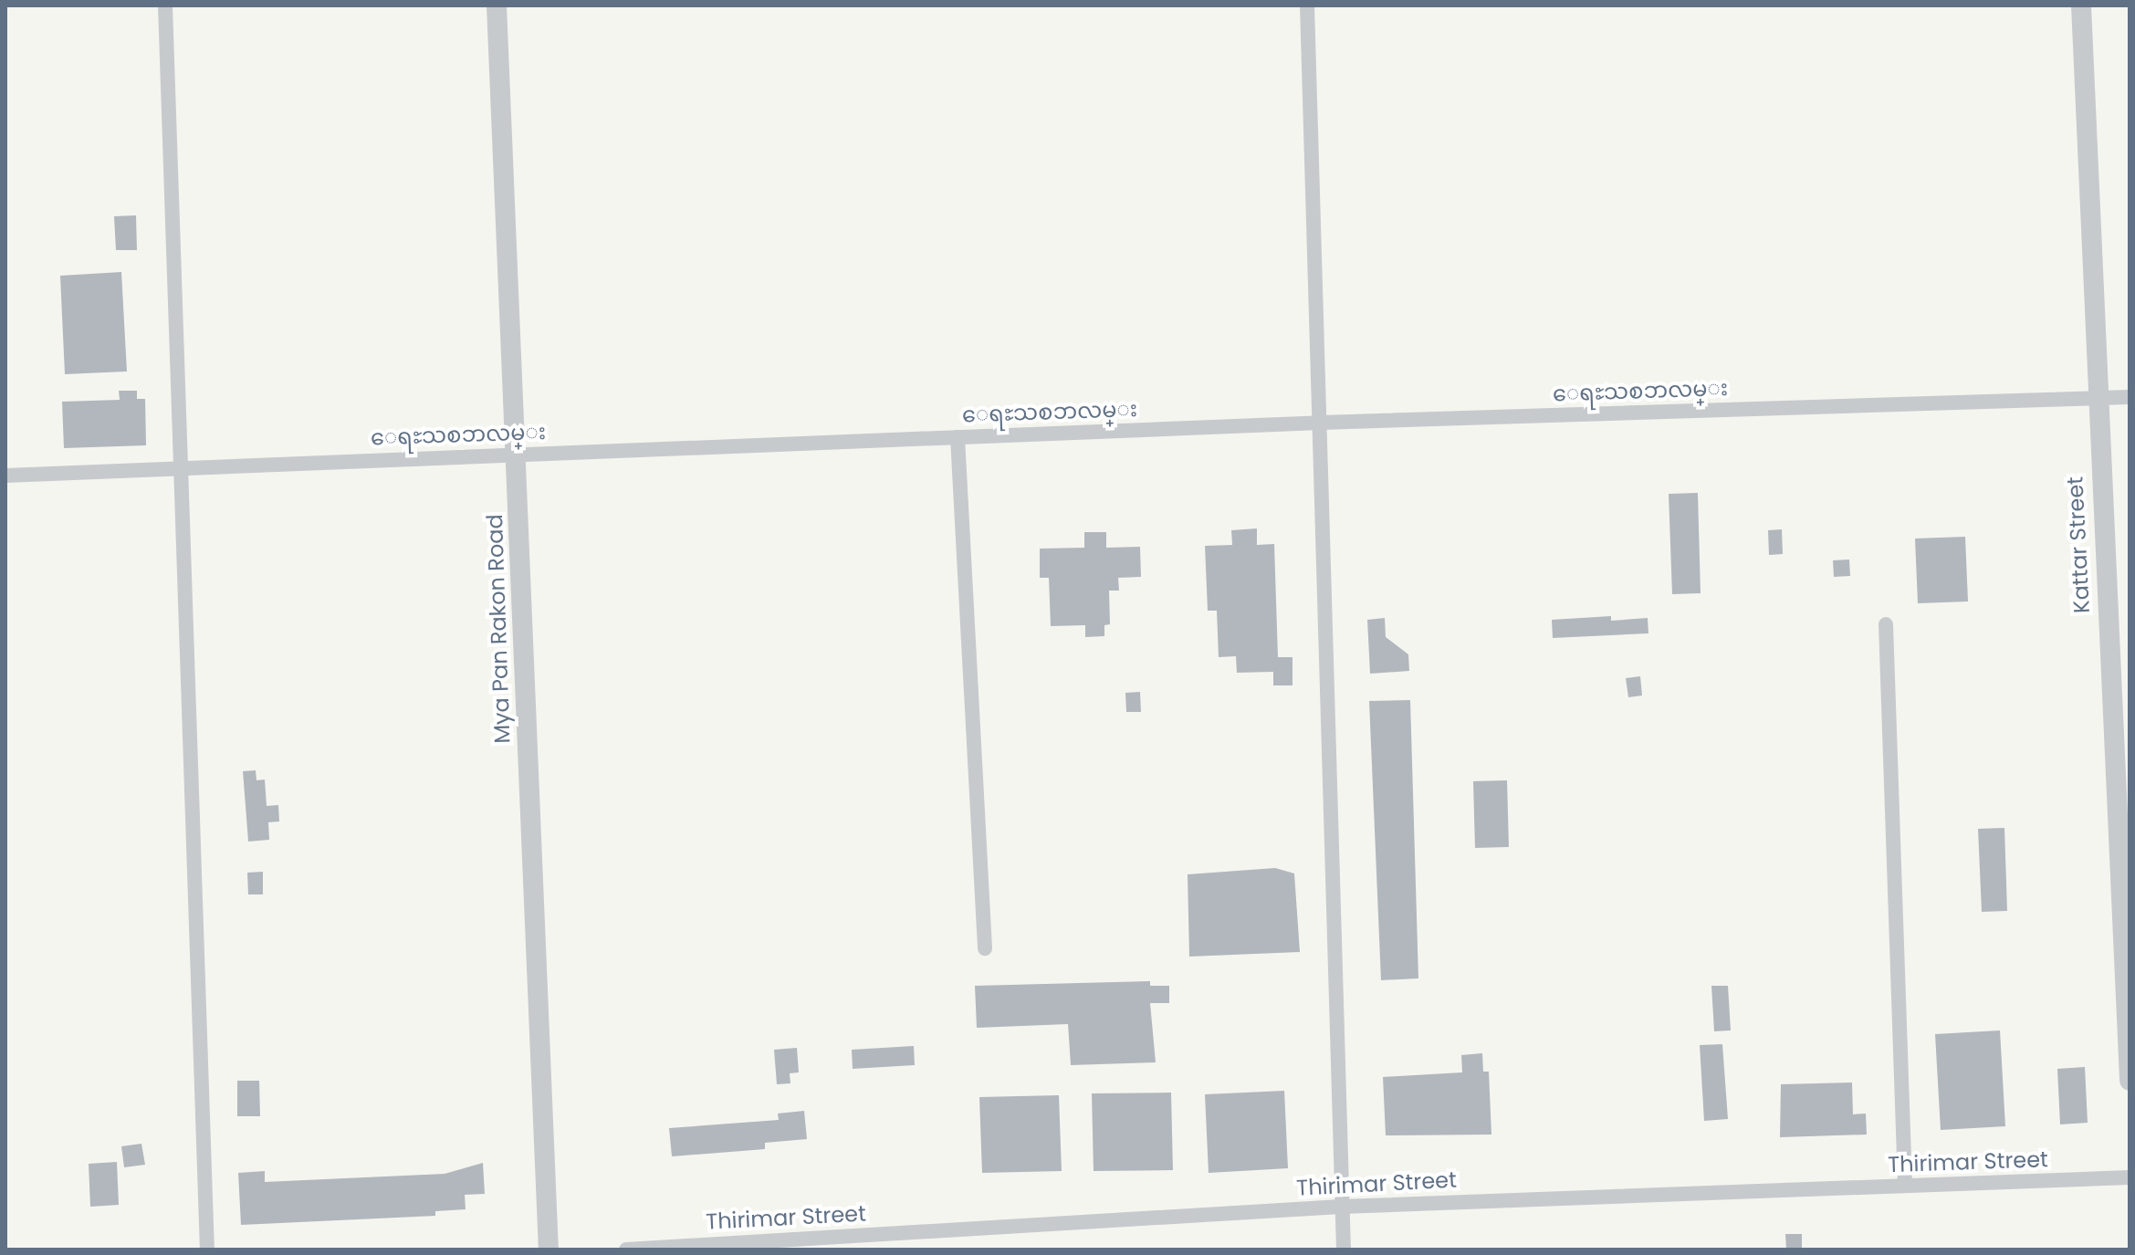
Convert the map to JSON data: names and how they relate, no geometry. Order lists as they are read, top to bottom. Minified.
{"streets":{"street":["ေရႊသစၥာလမ္း","Kattar Street","Mya Pan Rakon Road","Thirimar Street"]},"crossings":[["ေရႊသစၥာလမ္း","Kattar Street"],["ေရႊသစၥာလမ္း","Mya Pan Rakon Road"]]}
